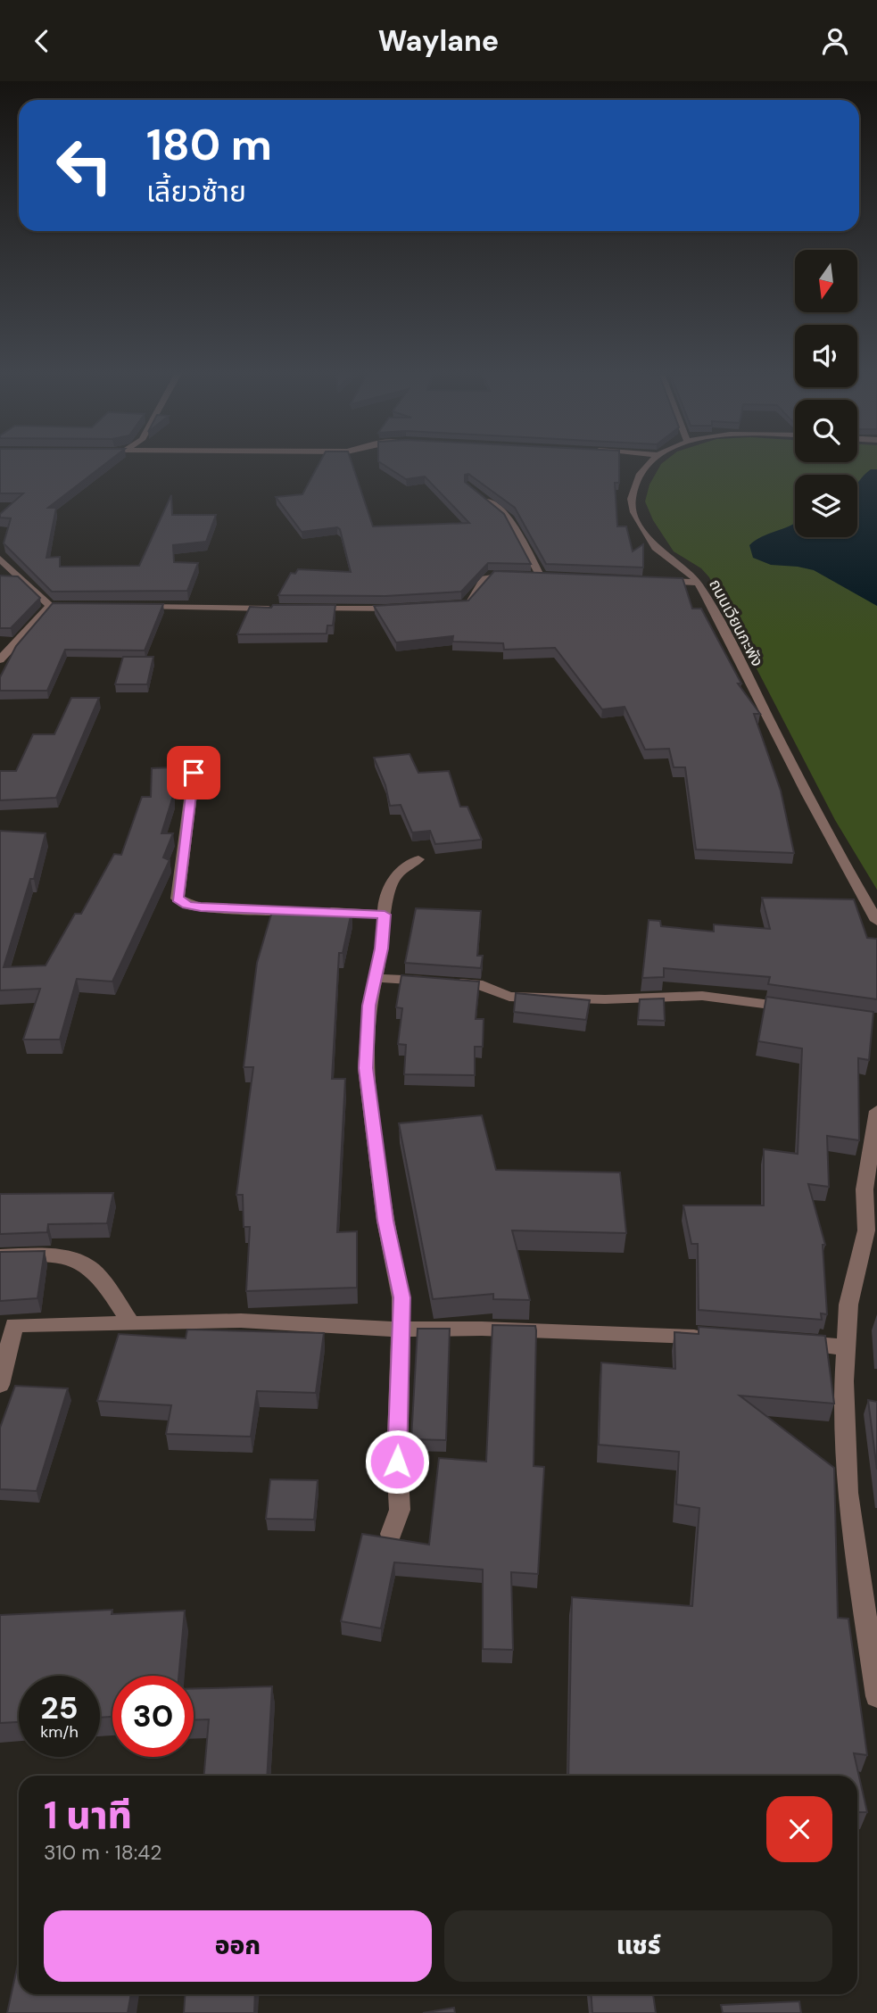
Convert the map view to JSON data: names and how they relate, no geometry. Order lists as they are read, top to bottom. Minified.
{"streets":{"street":["ถนนเวียนกะพัง"]},"north":"bottom","page":{"header":"Waylane","turn":["180 m","เลี้ยวซ้าย"],"speed":"25 km/h","limit":"30","heading":["1 นาที","310 m · 18:42"],"buttons":["ออก","แชร์"]}}
